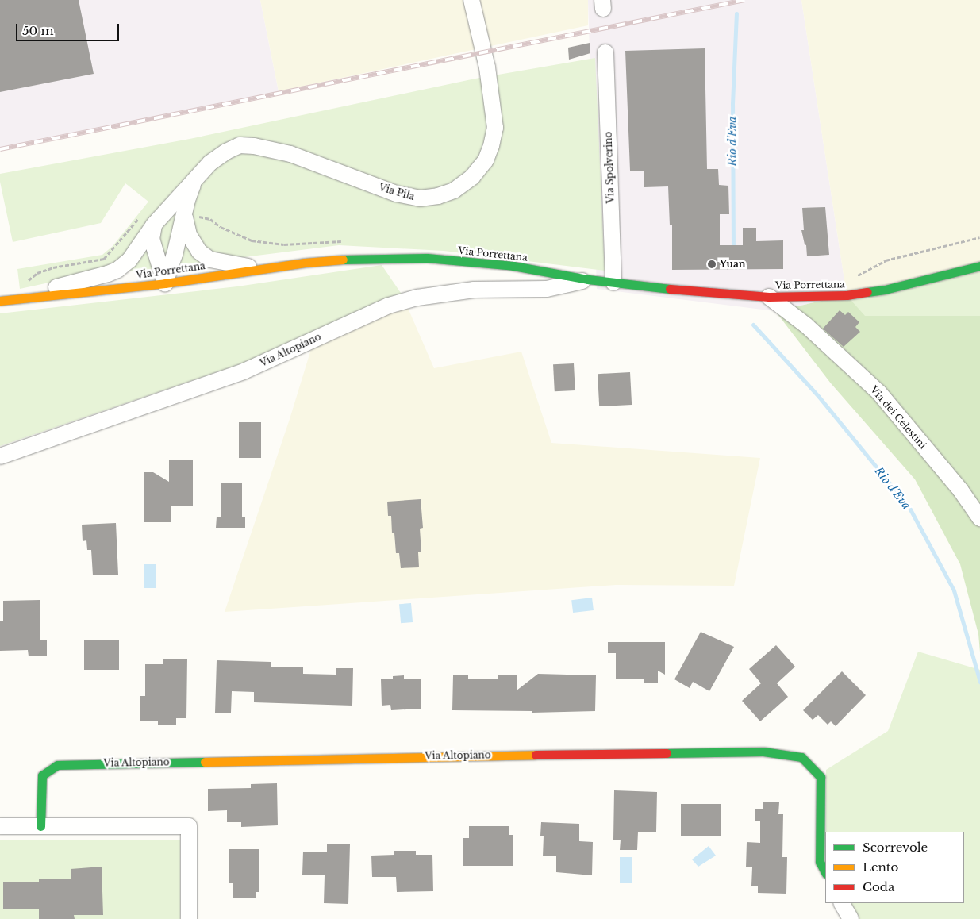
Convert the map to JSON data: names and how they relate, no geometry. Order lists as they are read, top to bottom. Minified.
{"streets":{"main road":["Via Porrettana","Via Altopiano"],"street":["Via Spolverino","Via Pila","Via dei Celestini"]},"crossings":[["Via Spolverino","Via Porrettana"],["Via Pila","Via Porrettana"],["Via Porrettana","Via Altopiano"],["Via Porrettana","Via dei Celestini"]],"water":["Rio d'Eva"],"places":["Yuan"],"legend":["Scorrevole","Lento","Coda"],"scale_bar":"50 m"}
